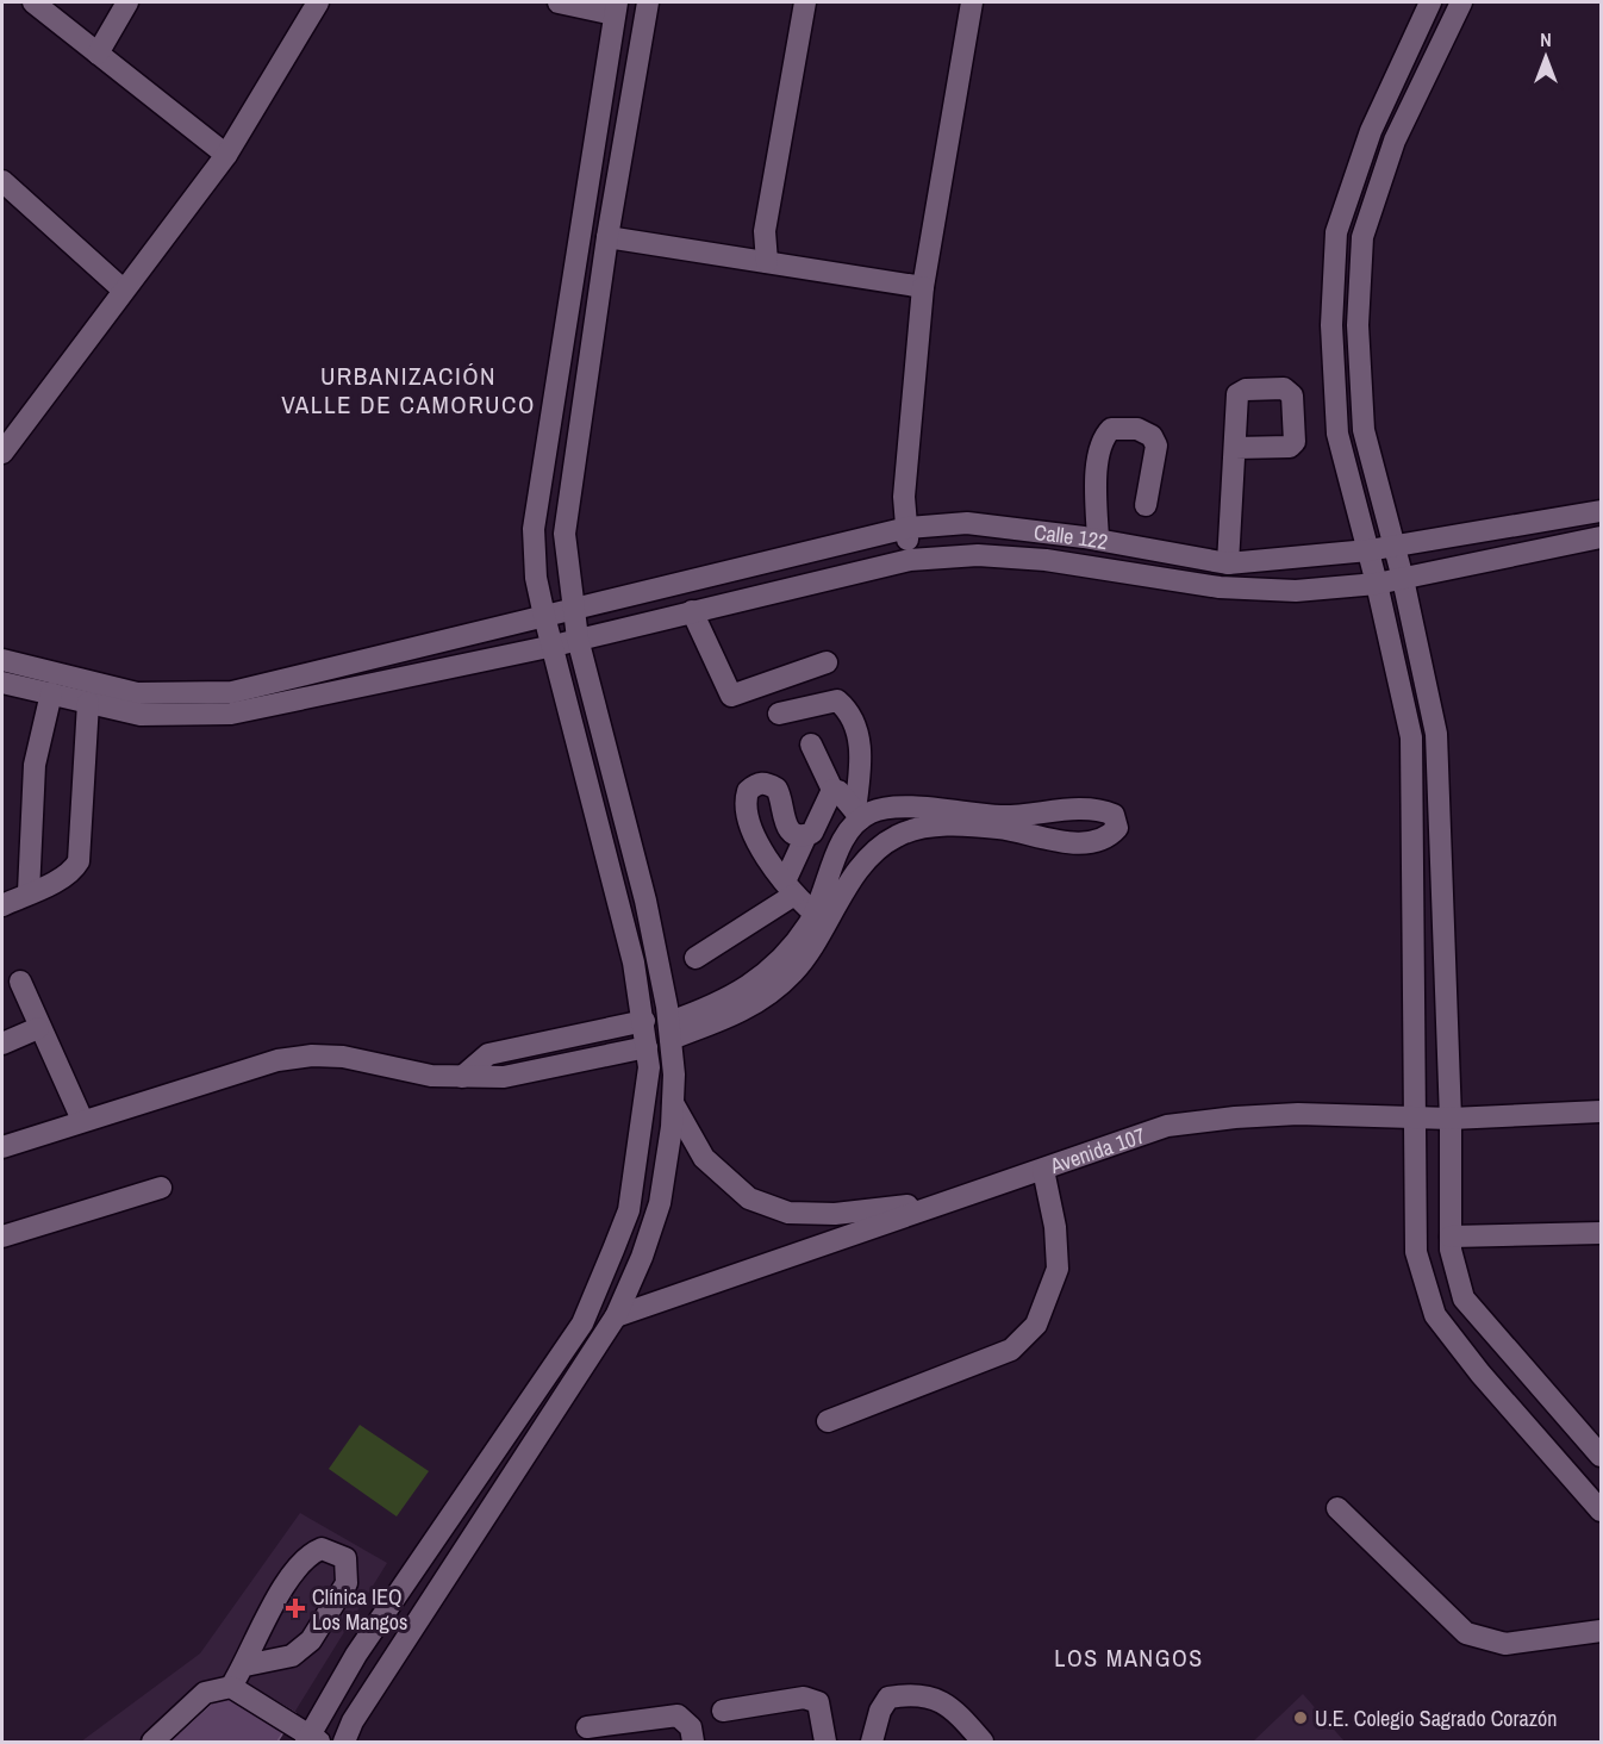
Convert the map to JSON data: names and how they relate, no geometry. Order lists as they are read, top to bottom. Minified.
{"streets":{"street":["Calle 122","Avenida 107"]},"districts":["URBANIZACIÓN VALLE DE CAMORUCO","LOS MANGOS"],"places":{"health":["Clínica IEQ Los Mangos"],"other":["U.E. Colegio Sagrado Corazón"]},"north":"top"}
